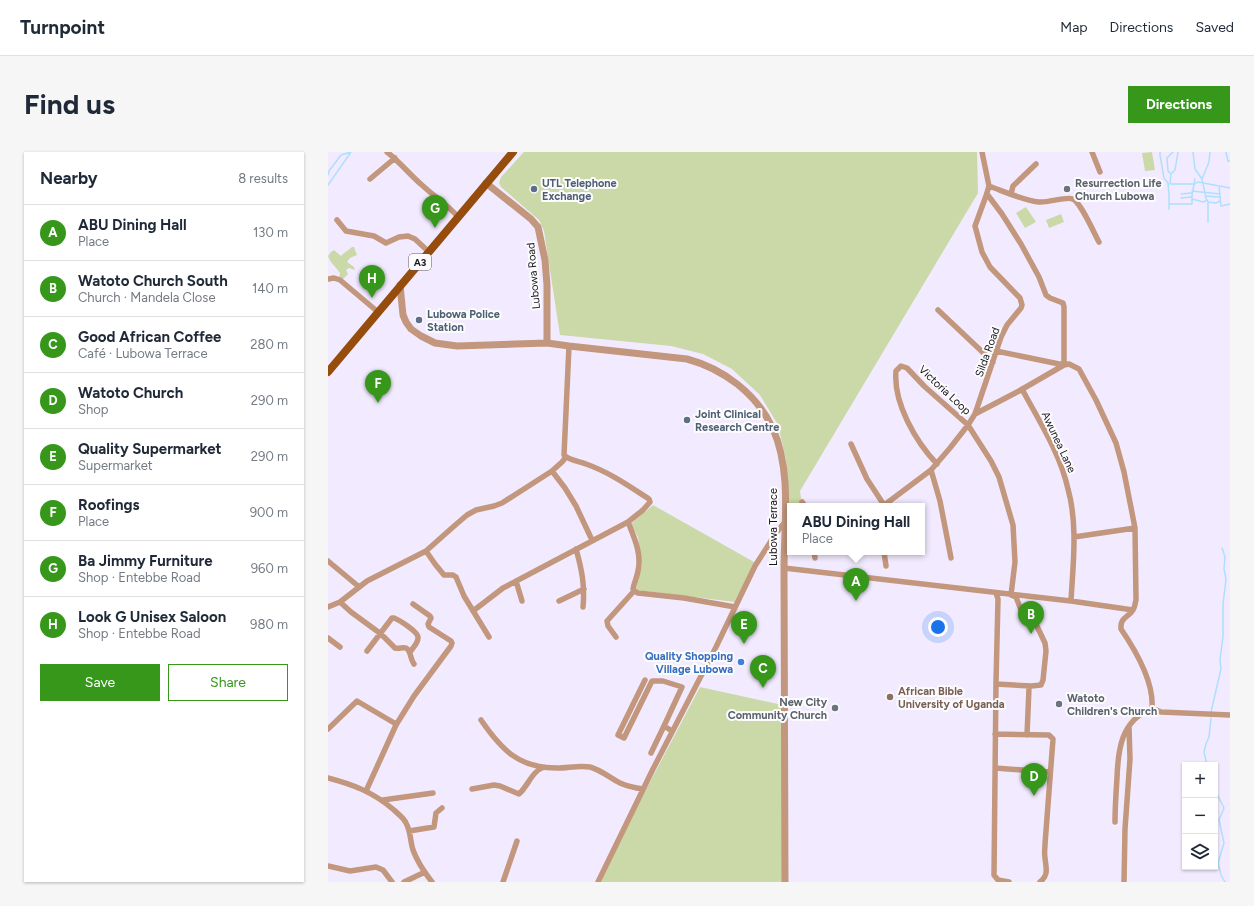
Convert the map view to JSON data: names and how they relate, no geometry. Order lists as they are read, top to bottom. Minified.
{"streets":{"main road":["A3"],"street":["Lubowa Road","Silda Road","Victoria Loop","Awunea Lane","Lubowa Terrace"]},"crossings":[["A3","Lubowa Road"],["A3","Lubowa Terrace"],["Lubowa Road","Lubowa Terrace"],["Silda Road","Victoria Loop"]],"places":["UTL Telephone Exchange","Resurrection Life Church Lubowa","Lubowa Police Station","Joint Clinical Research Centre","Quality Shopping Village Lubowa","African Bible University of Uganda","Watoto Children's Church","New City Community Church"],"page":{"header":"Turnpoint","nav":["Map","Directions","Saved"],"buttons":["Directions",["Save","Share"]],"title":"Find us","heading":["Nearby","8 results"],"pins":["G","H","F","A","B","E","C","D"],"list":[{"mark":"A","name":"ABU Dining Hall","note":"Place","value":"130 m"},{"mark":"B","name":"Watoto Church South","note":"Church · Mandela Close","value":"140 m"},{"mark":"C","name":"Good African Coffee","note":"Café · Lubowa Terrace","value":"280 m"},{"mark":"D","name":"Watoto Church","note":"Shop","value":"290 m"},{"mark":"E","name":"Quality Supermarket","note":"Supermarket","value":"290 m"},{"mark":"F","name":"Roofings","note":"Place","value":"900 m"},{"mark":"G","name":"Ba Jimmy Furniture","note":"Shop · Entebbe Road","value":"960 m"},{"mark":"H","name":"Look G Unisex Saloon","note":"Shop · Entebbe Road","value":"980 m"}],"popup":["ABU Dining Hall","Place"],"map_buttons":["+","−"]}}
